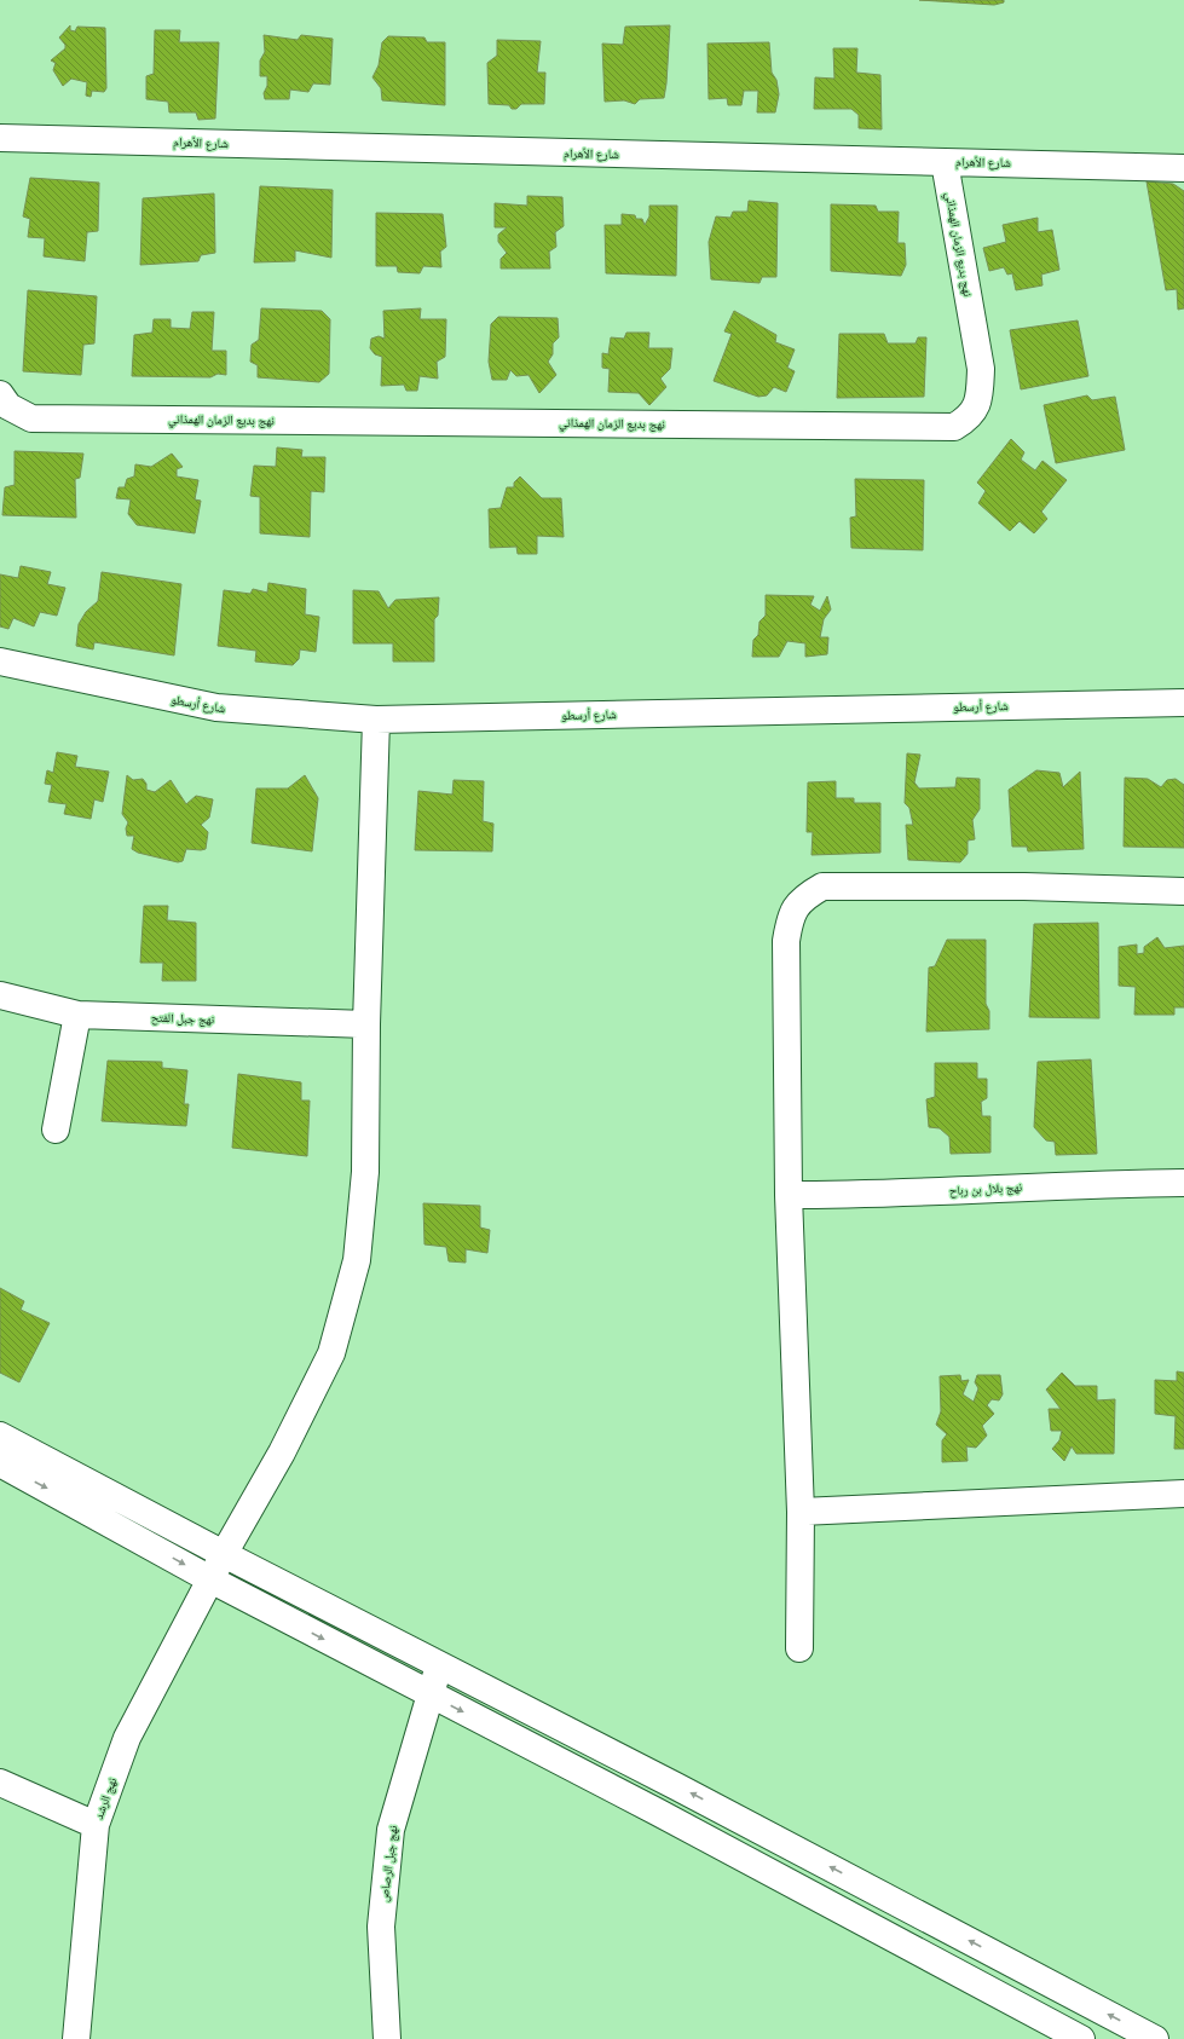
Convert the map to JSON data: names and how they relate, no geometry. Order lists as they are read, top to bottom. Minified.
{"streets":{"street":["شارع الأهرام","نهج بديع الزمان الهمذاني","شارع أرسطو","نهج جبل الفتح","نهج بلال بن رباح","نهج الرشد","نهج جبل الرصاص"]},"crossings":[["شارع الأهرام","نهج بديع الزمان الهمذاني"],["شارع أرسطو","نهج الرشد"],["نهج جبل الفتح","نهج الرشد"]]}
